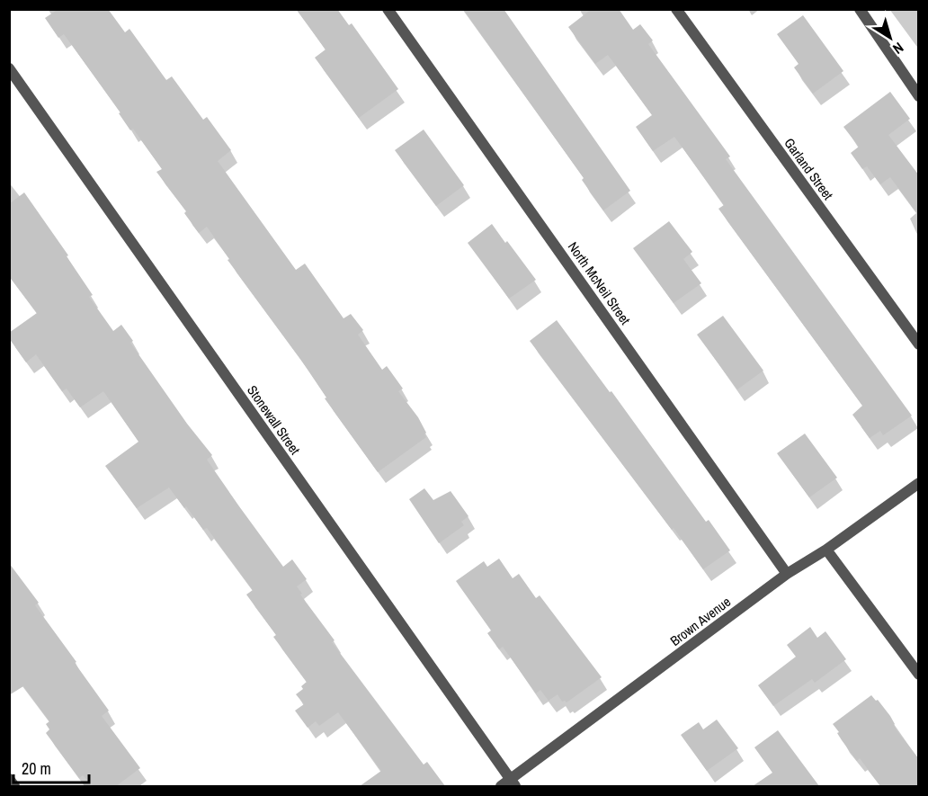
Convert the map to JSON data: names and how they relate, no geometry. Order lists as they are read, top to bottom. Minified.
{"streets":{"street":["Garland Street","North McNeil Street","Stonewall Street","Brown Avenue"]},"crossings":[["North McNeil Street","Brown Avenue"],["Stonewall Street","Brown Avenue"]],"scale_bar":"20 m","north":"bottom right"}
